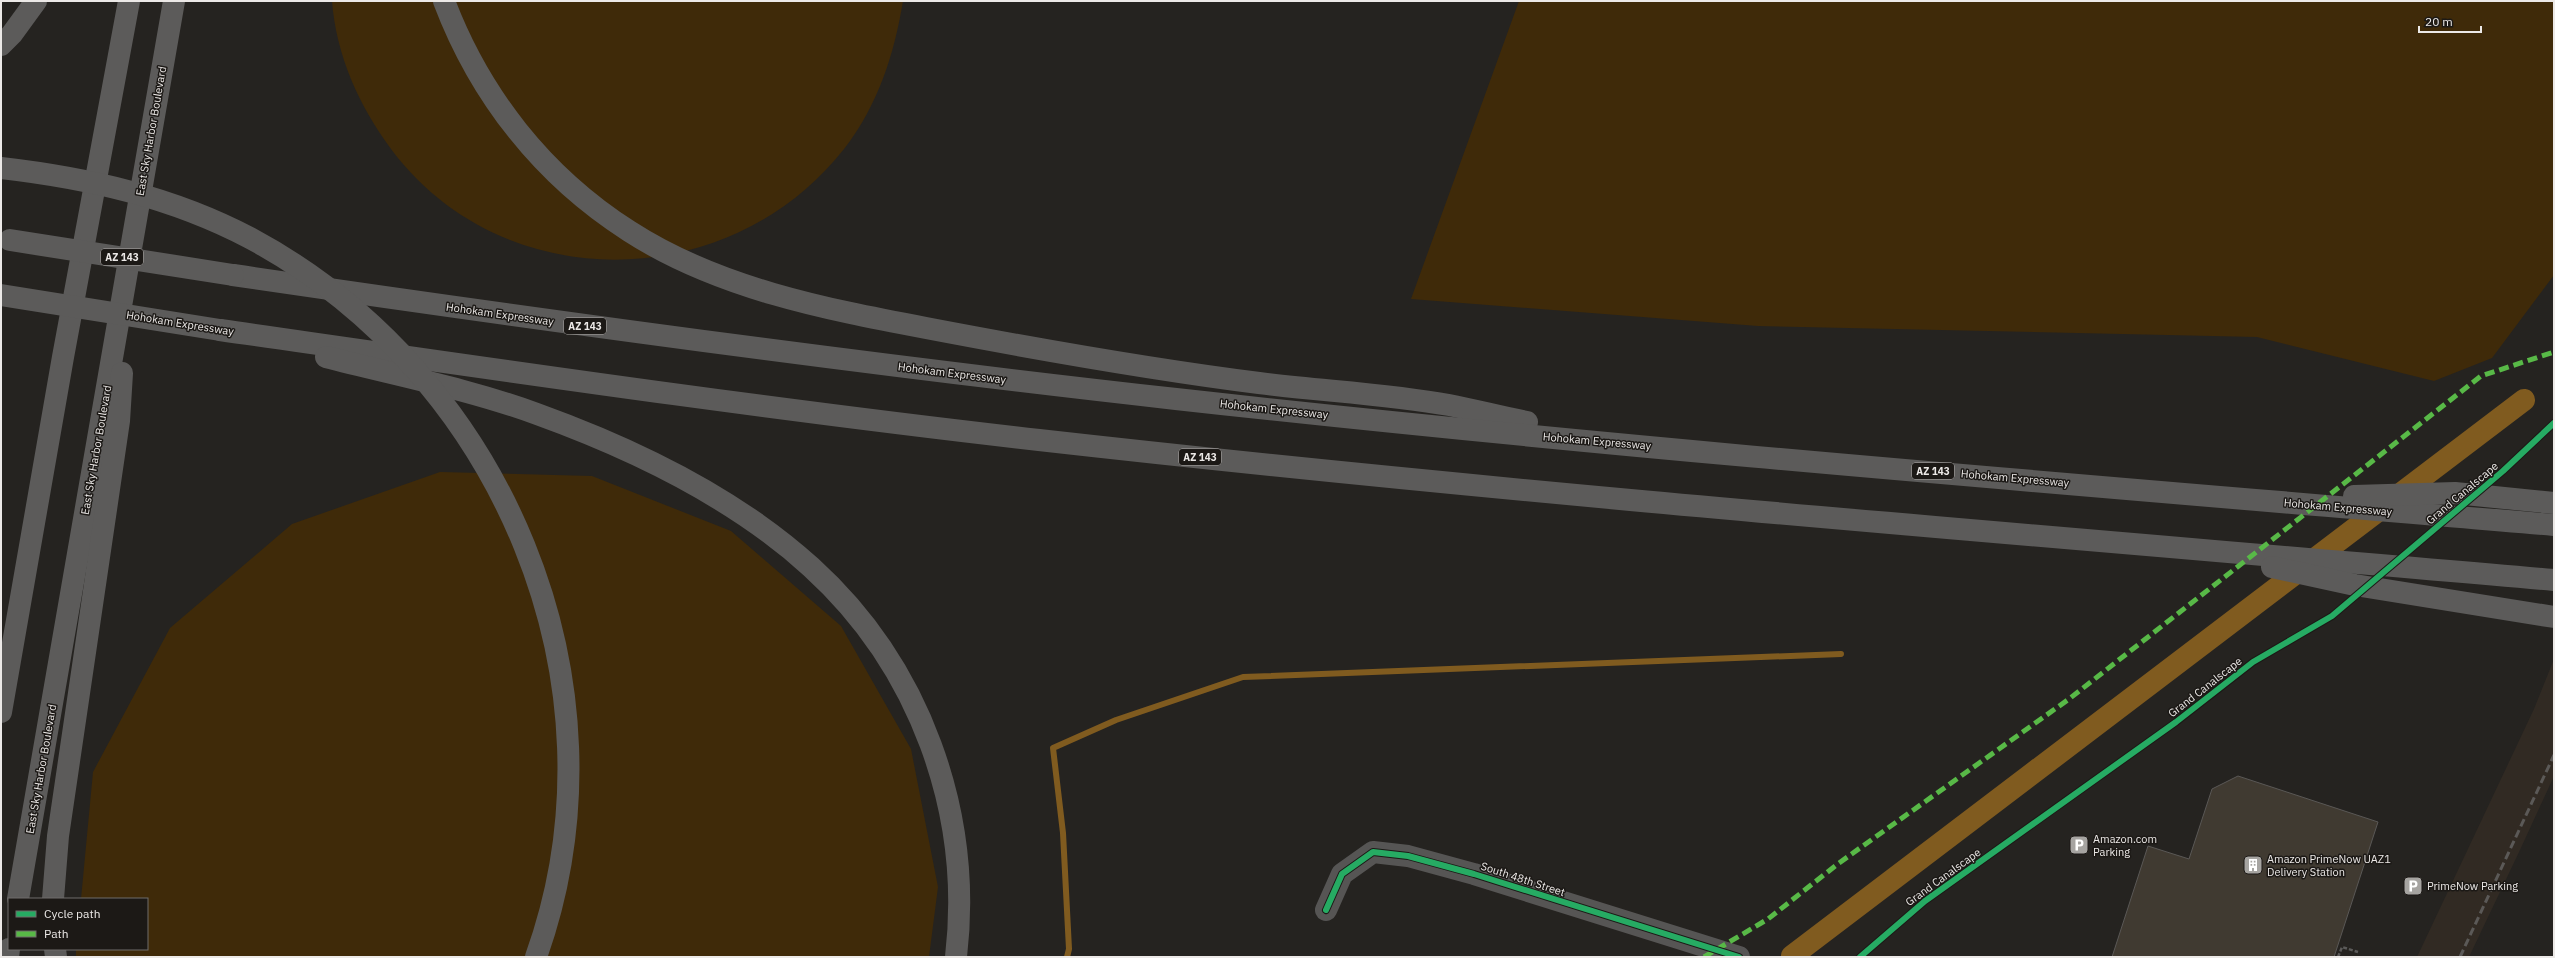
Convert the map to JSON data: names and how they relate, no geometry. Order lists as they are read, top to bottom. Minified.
{"streets":{"highway":["East Sky Harbor Boulevard","AZ 143","Hohokam Expressway"],"street":["South 48th Street"],"cycle path":["Grand Canalscape"]},"places":{"parking":["Amazon.com Parking","PrimeNow Parking"],"building":["Amazon PrimeNow UAZ1 Delivery Station"]},"legend":["Cycle path","Path"],"scale_bar":"20 m"}
